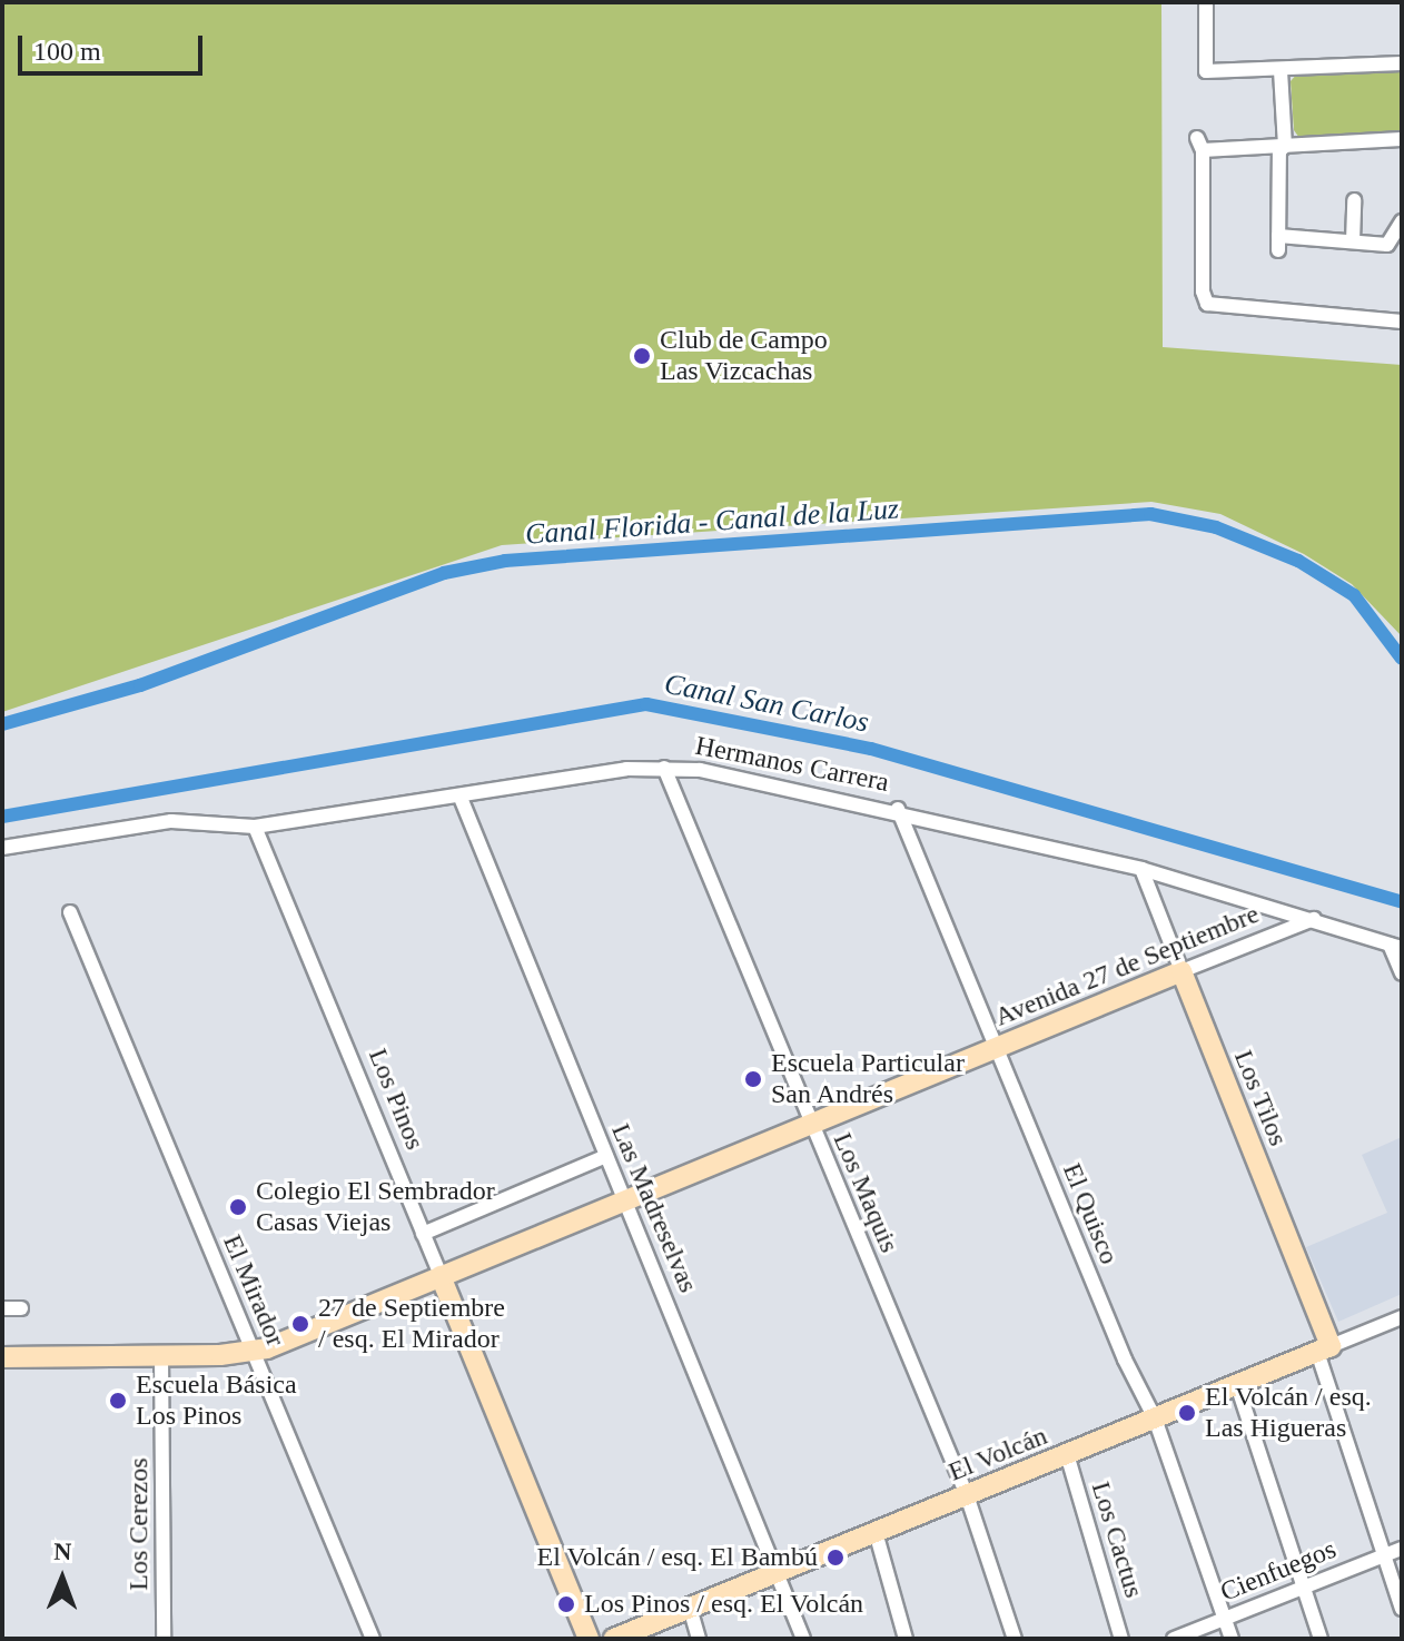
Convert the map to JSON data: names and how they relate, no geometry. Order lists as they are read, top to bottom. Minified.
{"streets":{"street":["Hermanos Carrera","Avenida 27 de Septiembre","Los Tilos","Los Pinos","Los Maquis","Las Madreselvas","El Quisco","El Mirador","El Volcán","Los Cerezos","Los Cactus","Cienfuegos"]},"crossings":[["Hermanos Carrera","Avenida 27 de Septiembre"],["Hermanos Carrera","Los Tilos"],["Hermanos Carrera","Los Pinos"],["Hermanos Carrera","Los Maquis"],["Hermanos Carrera","Las Madreselvas"],["Hermanos Carrera","El Quisco"],["Avenida 27 de Septiembre","Los Tilos"],["Avenida 27 de Septiembre","Los Pinos"],["Avenida 27 de Septiembre","Los Maquis"],["Avenida 27 de Septiembre","Las Madreselvas"],["Avenida 27 de Septiembre","El Quisco"],["Avenida 27 de Septiembre","El Mirador"],["Avenida 27 de Septiembre","Los Cerezos"],["Los Tilos","El Volcán"],["Los Tilos","Cienfuegos"],["Los Maquis","El Volcán"],["Las Madreselvas","El Volcán"],["El Quisco","El Volcán"],["El Quisco","Cienfuegos"],["El Volcán","Los Cactus"]],"water":["Canal Florida - Canal de la Luz","Canal San Carlos"],"places":["Club de Campo Las Vizcachas","Escuela Particular San Andrés","Colegio El Sembrador Casas Viejas","27 de Septiembre / esq. El Mirador","Escuela Básica Los Pinos","El Volcán / esq. Las Higueras","El Volcán / esq. El Bambú","Los Pinos / esq. El Volcán"],"scale_bar":"100 m","north":"top"}
